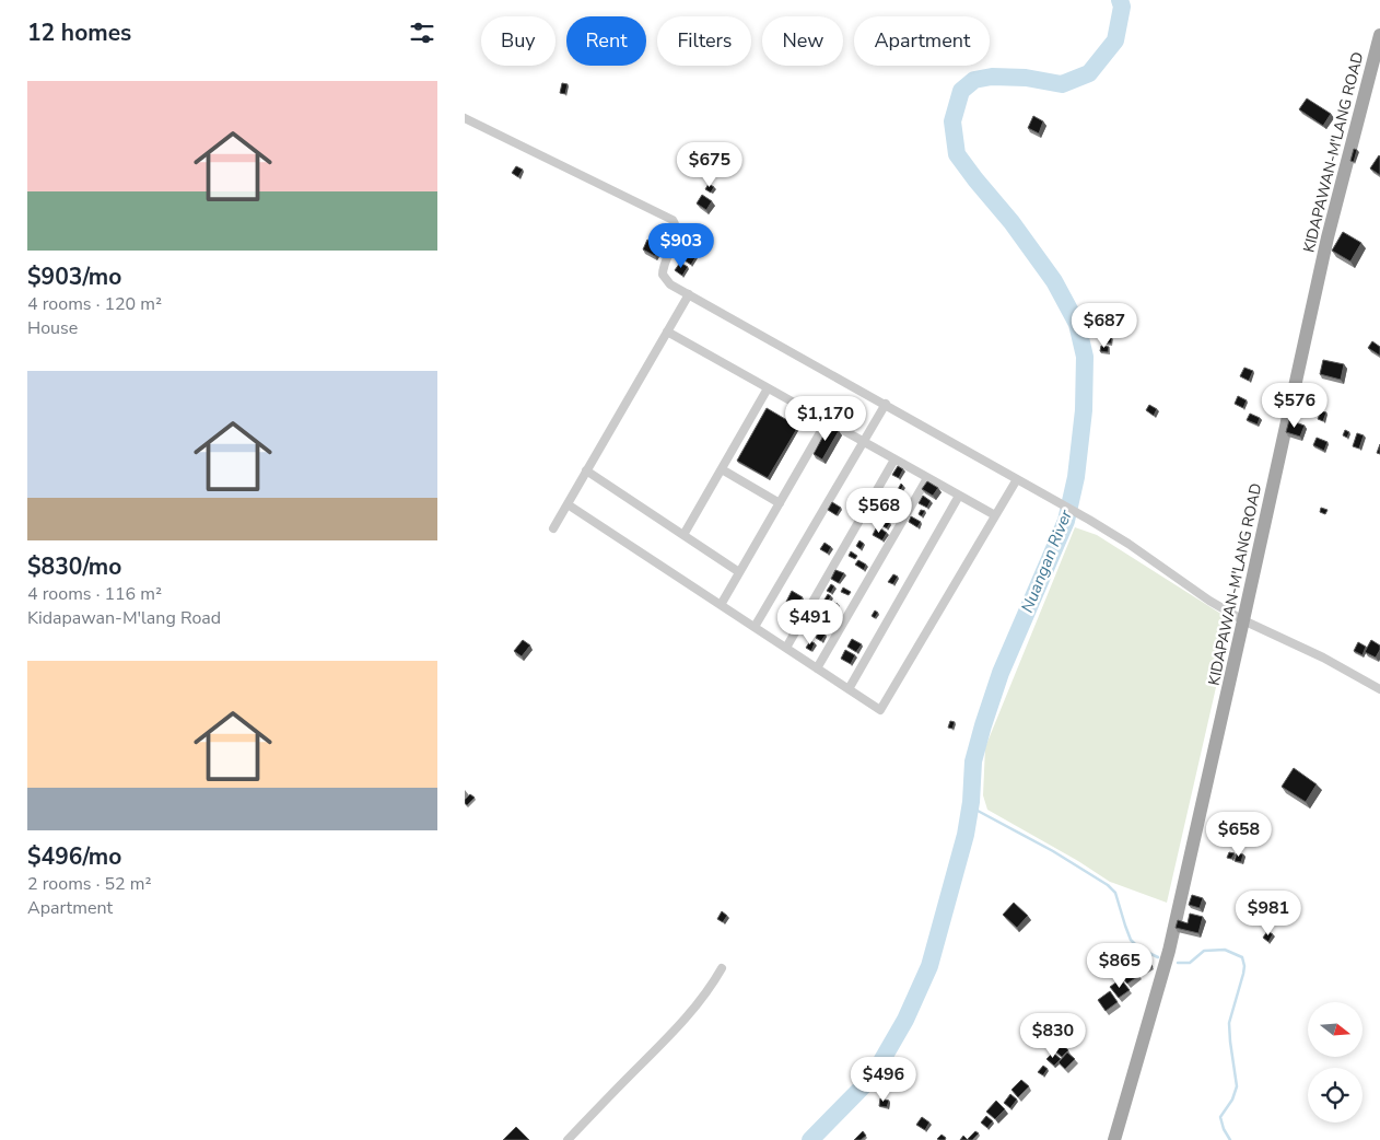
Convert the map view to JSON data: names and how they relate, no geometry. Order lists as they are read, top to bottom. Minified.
{"streets":{"main road":["KIDAPAWAN-M'LANG ROAD"]},"water":["Nuangan River"],"north":"right","page":{"heading":"12 homes","chip":["Buy","Rent","Filters","New","Apartment"],"list":[{"name":"$903/mo","note":"4 rooms · 120 m² · House"},{"name":"$830/mo","note":"4 rooms · 116 m² · Kidapawan-M'lang Road"},{"name":"$496/mo","note":"2 rooms · 52 m² · Apartment"}],"price":["$675","$903","$687","$576","$1,170","$568","$491","$658","$981","$865","$830","$496"]}}
